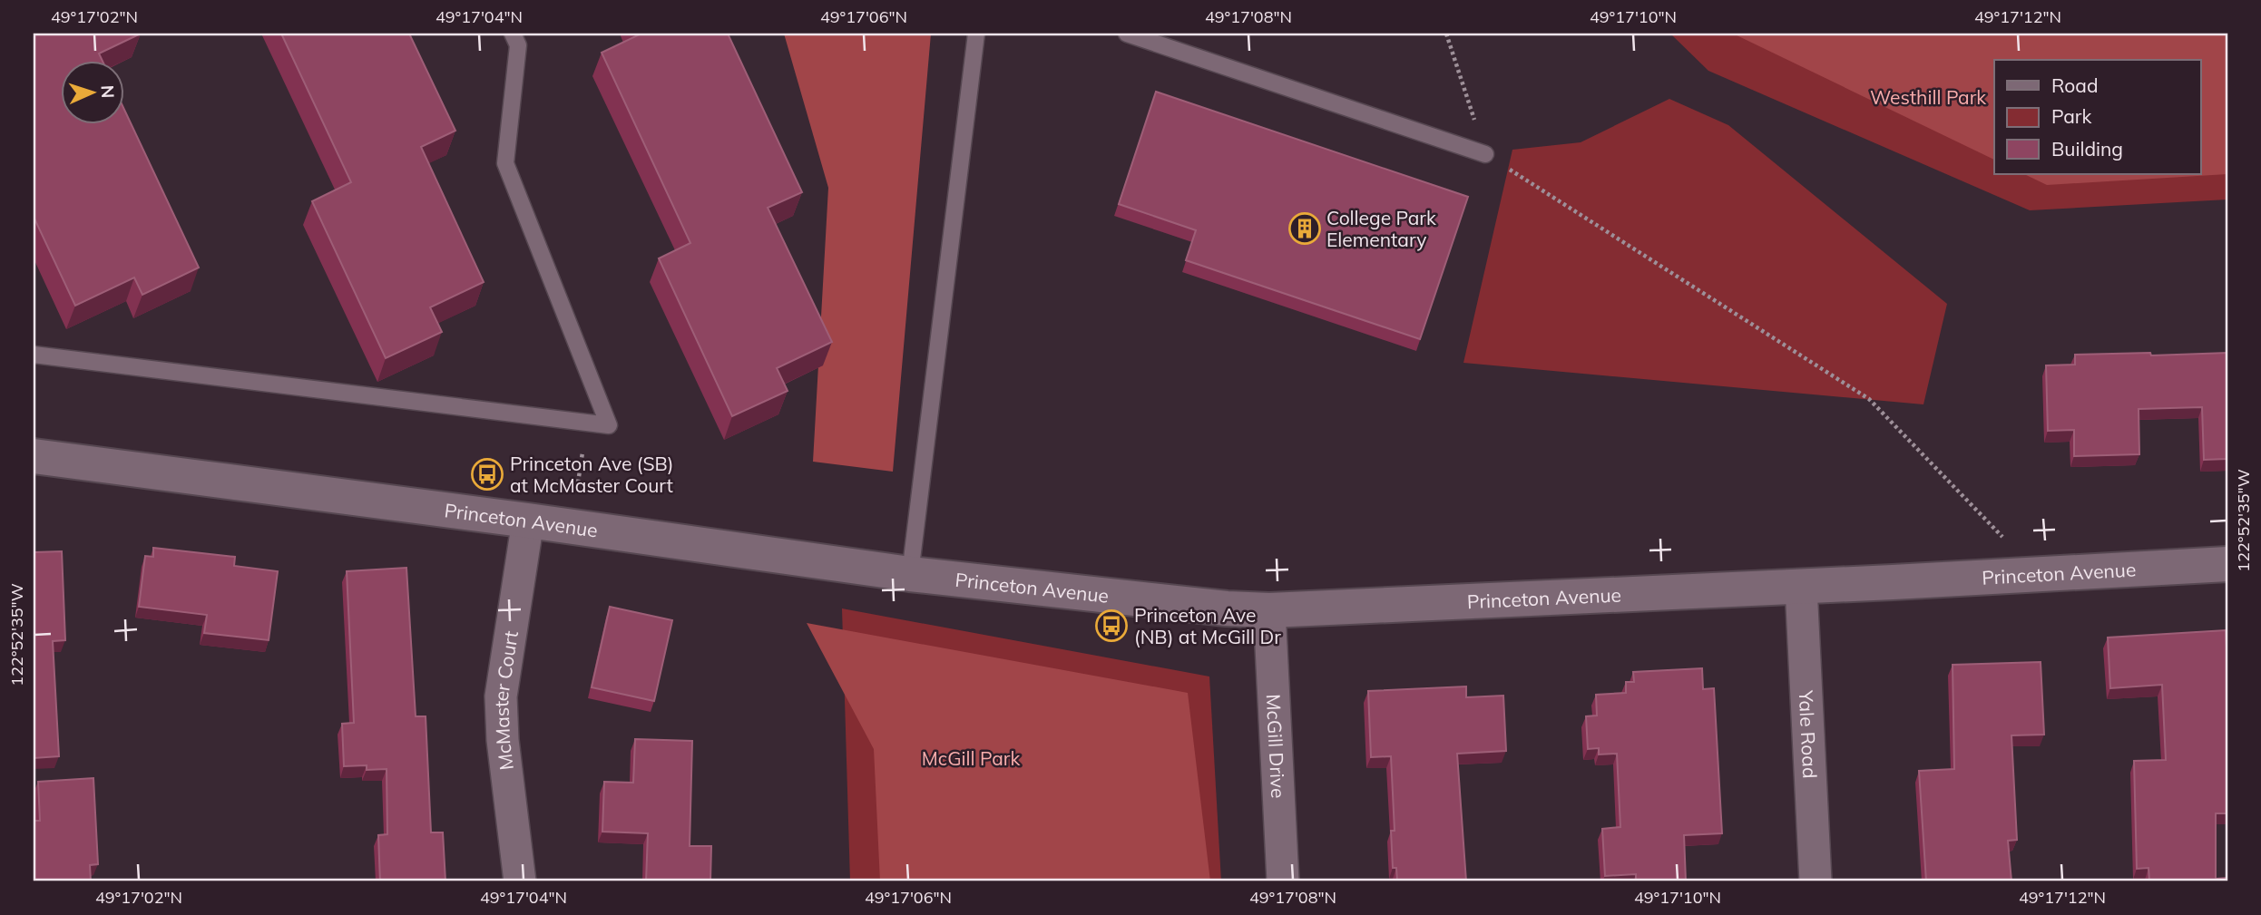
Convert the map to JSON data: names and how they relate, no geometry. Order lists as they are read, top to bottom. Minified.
{"streets":{"street":["Princeton Avenue","McMaster Court","Yale Road","McGill Drive"]},"crossings":[["Princeton Avenue","McMaster Court"],["Princeton Avenue","Yale Road"],["Princeton Avenue","McGill Drive"]],"parks":["Westhill Park","McGill Park"],"places":{"building":["College Park Elementary"],"bus stop":["Princeton Ave (SB) at McMaster Court","Princeton Ave (NB) at McGill Dr"]},"legend":["Road","Park","Building"],"north":"right","coordinates":["49°17'02\"N","49°17'04\"N","49°17'06\"N","49°17'08\"N","49°17'10\"N","49°17'12\"N","122°52'35\"W"]}
